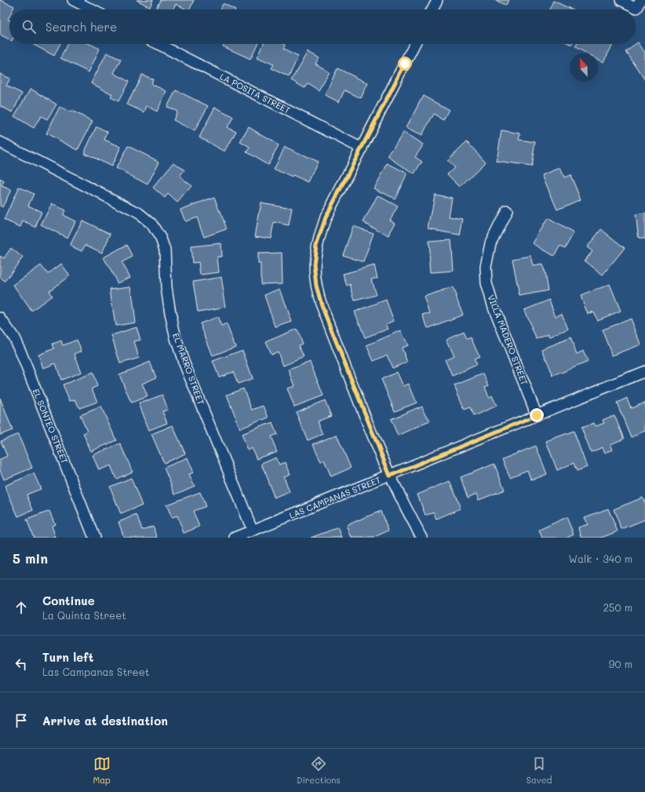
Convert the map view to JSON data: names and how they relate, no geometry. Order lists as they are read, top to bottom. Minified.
{"streets":{"street":["LA POSITA STREET","VILLA MADERO STREET","EL MARRO STREET","EL SONTEO STREET","LAS CAMPANAS STREET"]},"crossings":[["VILLA MADERO STREET","LAS CAMPANAS STREET"],["EL MARRO STREET","LAS CAMPANAS STREET"]],"north":"top","page":{"search":"Search here","heading":["5 min","Walk · 340 m"],"list":[["Continue","La Quinta Street","250 m"],["Turn left","Las Campanas Street","90 m"],"Arrive at destination"],"nav":["Map","Directions","Saved"]}}
